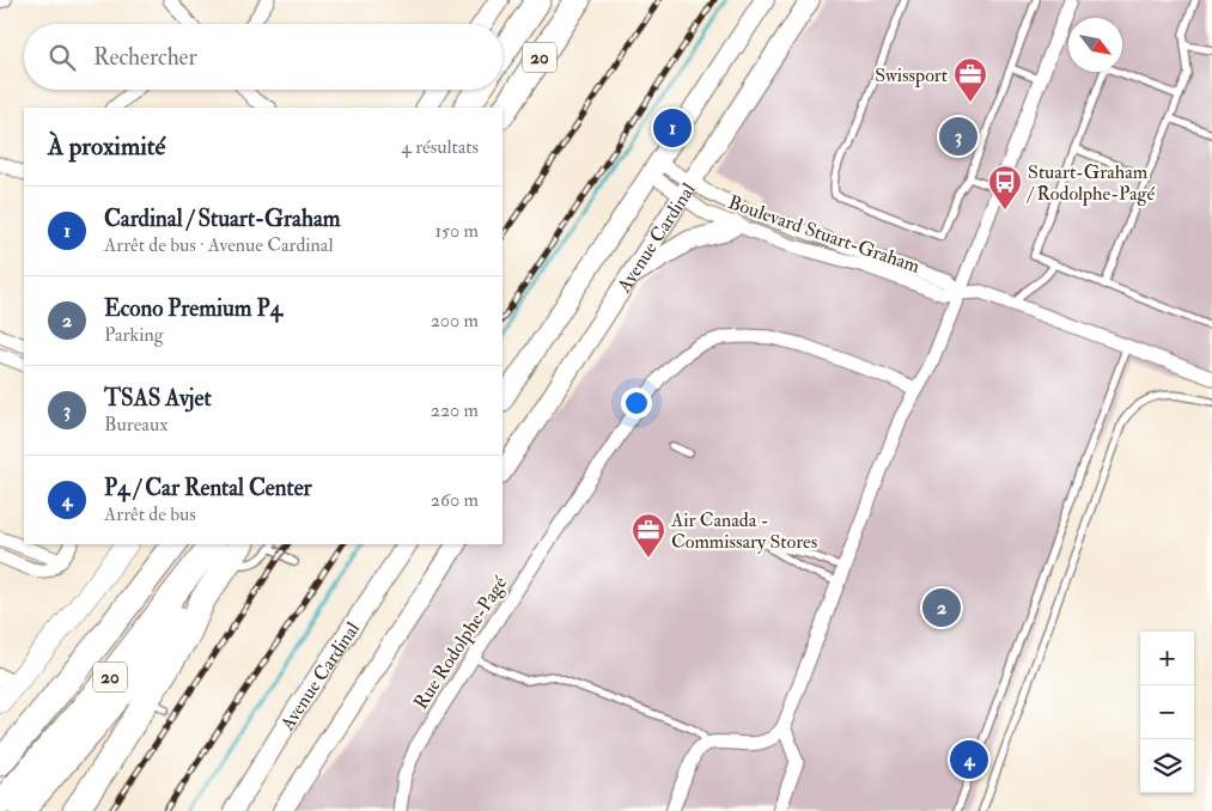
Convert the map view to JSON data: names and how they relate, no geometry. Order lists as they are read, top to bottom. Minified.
{"streets":{"highway":["20"],"main road":["Avenue Cardinal"],"street":["Boulevard Stuart-Graham","Rue Rodolphe-Pagé"]},"crossings":[["Boulevard Stuart-Graham","Avenue Cardinal"]],"places":{"office":["Swissport","Air Canada - Commissary Stores"],"bus stop":["Stuart-Graham / Rodolphe-Pagé"]},"north":"bottom right","page":{"search":"Rechercher","pins":["1","3","2","4"],"heading":["À proximité","4 résultats"],"list":[{"mark":"1","name":"Cardinal / Stuart-Graham","note":"Arrêt de bus · Avenue Cardinal","value":"150 m"},{"mark":"2","name":"Econo Premium P4","note":"Parking","value":"200 m"},{"mark":"3","name":"TSAS Avjet","note":"Bureaux","value":"220 m"},{"mark":"4","name":"P4 / Car Rental Center","note":"Arrêt de bus","value":"260 m"}],"map_buttons":["+","−"]}}
